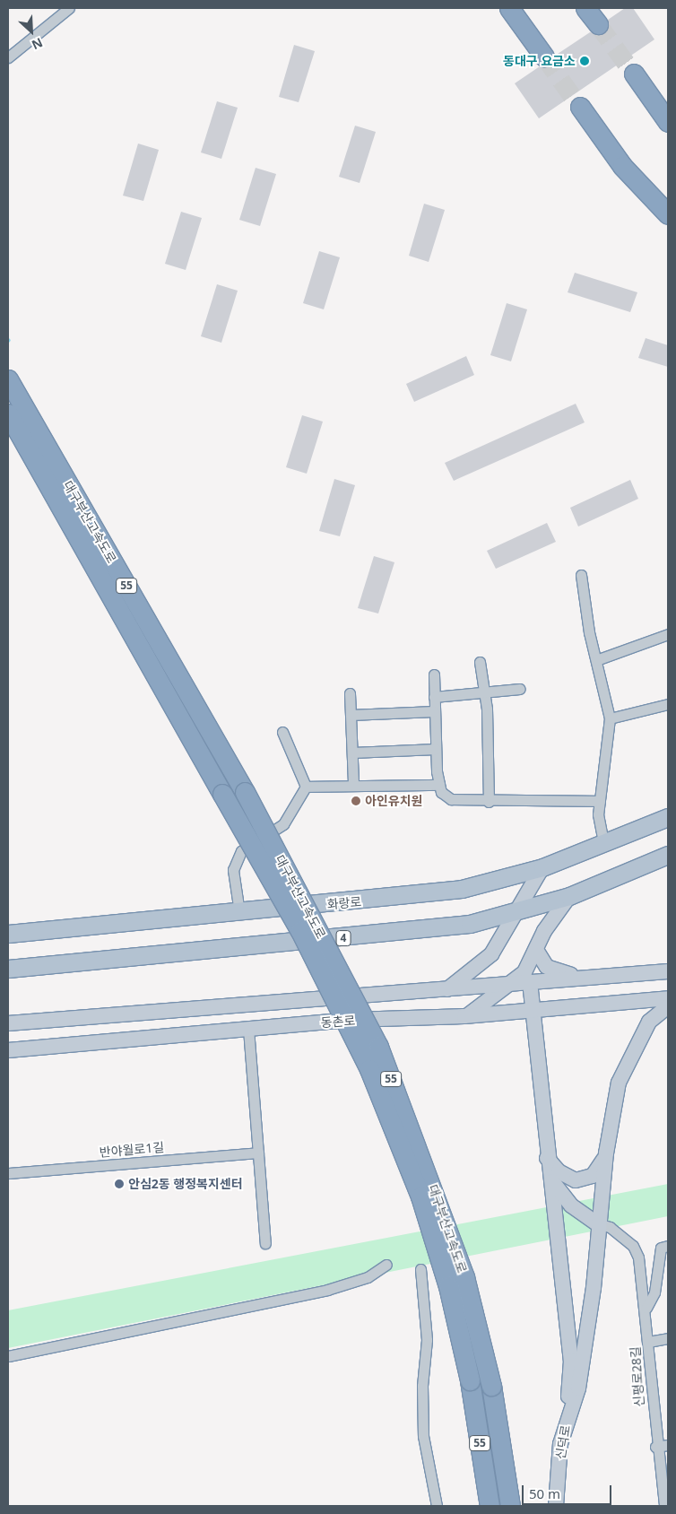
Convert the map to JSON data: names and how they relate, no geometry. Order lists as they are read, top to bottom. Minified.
{"streets":{"highway":["대구부산고속도로","55"],"main road":["화랑로","4","동촌로","신덕로"],"street":["반야월로1길","신평로28길"]},"places":["동대구 요금소","아인유치원","안심2동 행정복지센터"],"scale_bar":"50 m","north":"bottom right"}
